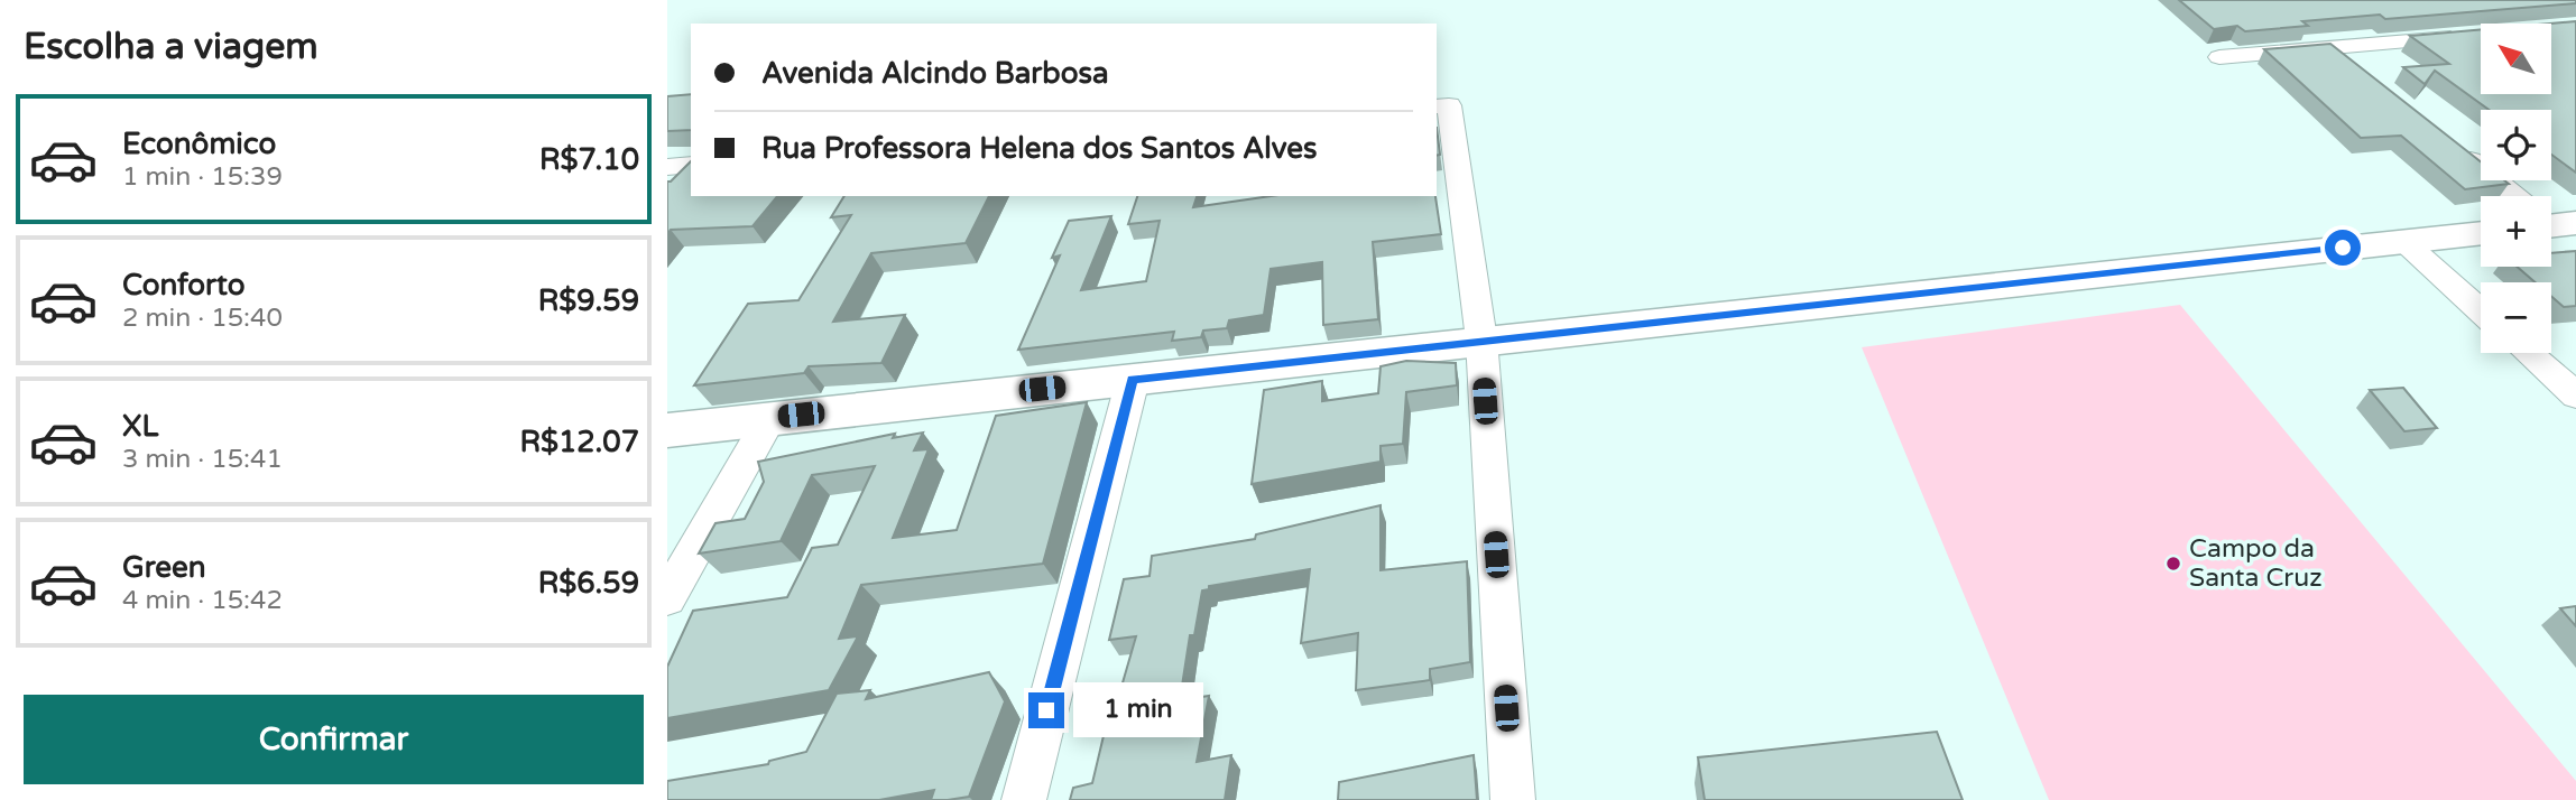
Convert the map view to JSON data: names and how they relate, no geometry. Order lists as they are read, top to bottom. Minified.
{"places":["Campo da Santa Cruz"],"north":"top left","page":{"heading":"Escolha a viagem","map_buttons":["+","−"],"banner":["Avenida Alcindo Barbosa","Rua Professora Helena dos Santos Alves"],"list":[{"name":"Econômico","note":"1 min · 15:39","value":"R$7.10"},{"name":"Conforto","note":"2 min · 15:40","value":"R$9.59"},{"name":"XL","note":"3 min · 15:41","value":"R$12.07"},{"name":"Green","note":"4 min · 15:42","value":"R$6.59"}],"buttons":"Confirmar","bubble":"1 min"}}
